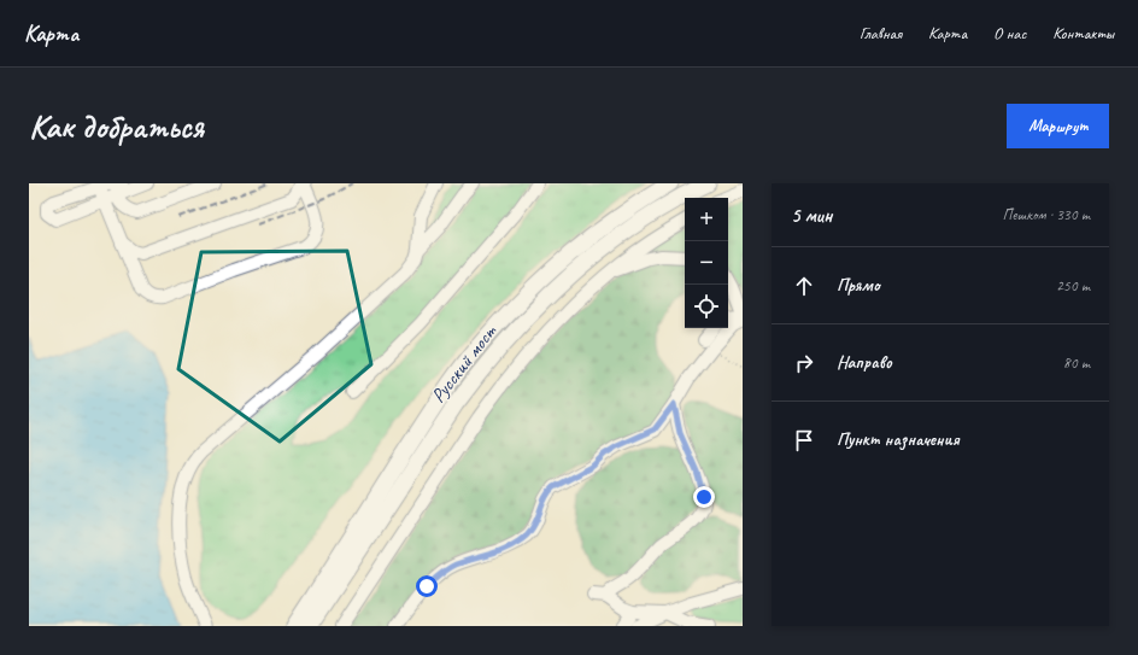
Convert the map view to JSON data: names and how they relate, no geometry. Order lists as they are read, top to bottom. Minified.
{"streets":{"main road":["Русский мост"]},"page":{"header":"Карта","nav":["Главная","Карта","О нас","Контакты"],"buttons":"Маршрут","title":"Как добраться","heading":["5 мин","Пешком · 330 m"],"map_buttons":["+","−"],"list":[["Прямо","250 m"],["Направо","80 m"],"Пункт назначения"]}}
